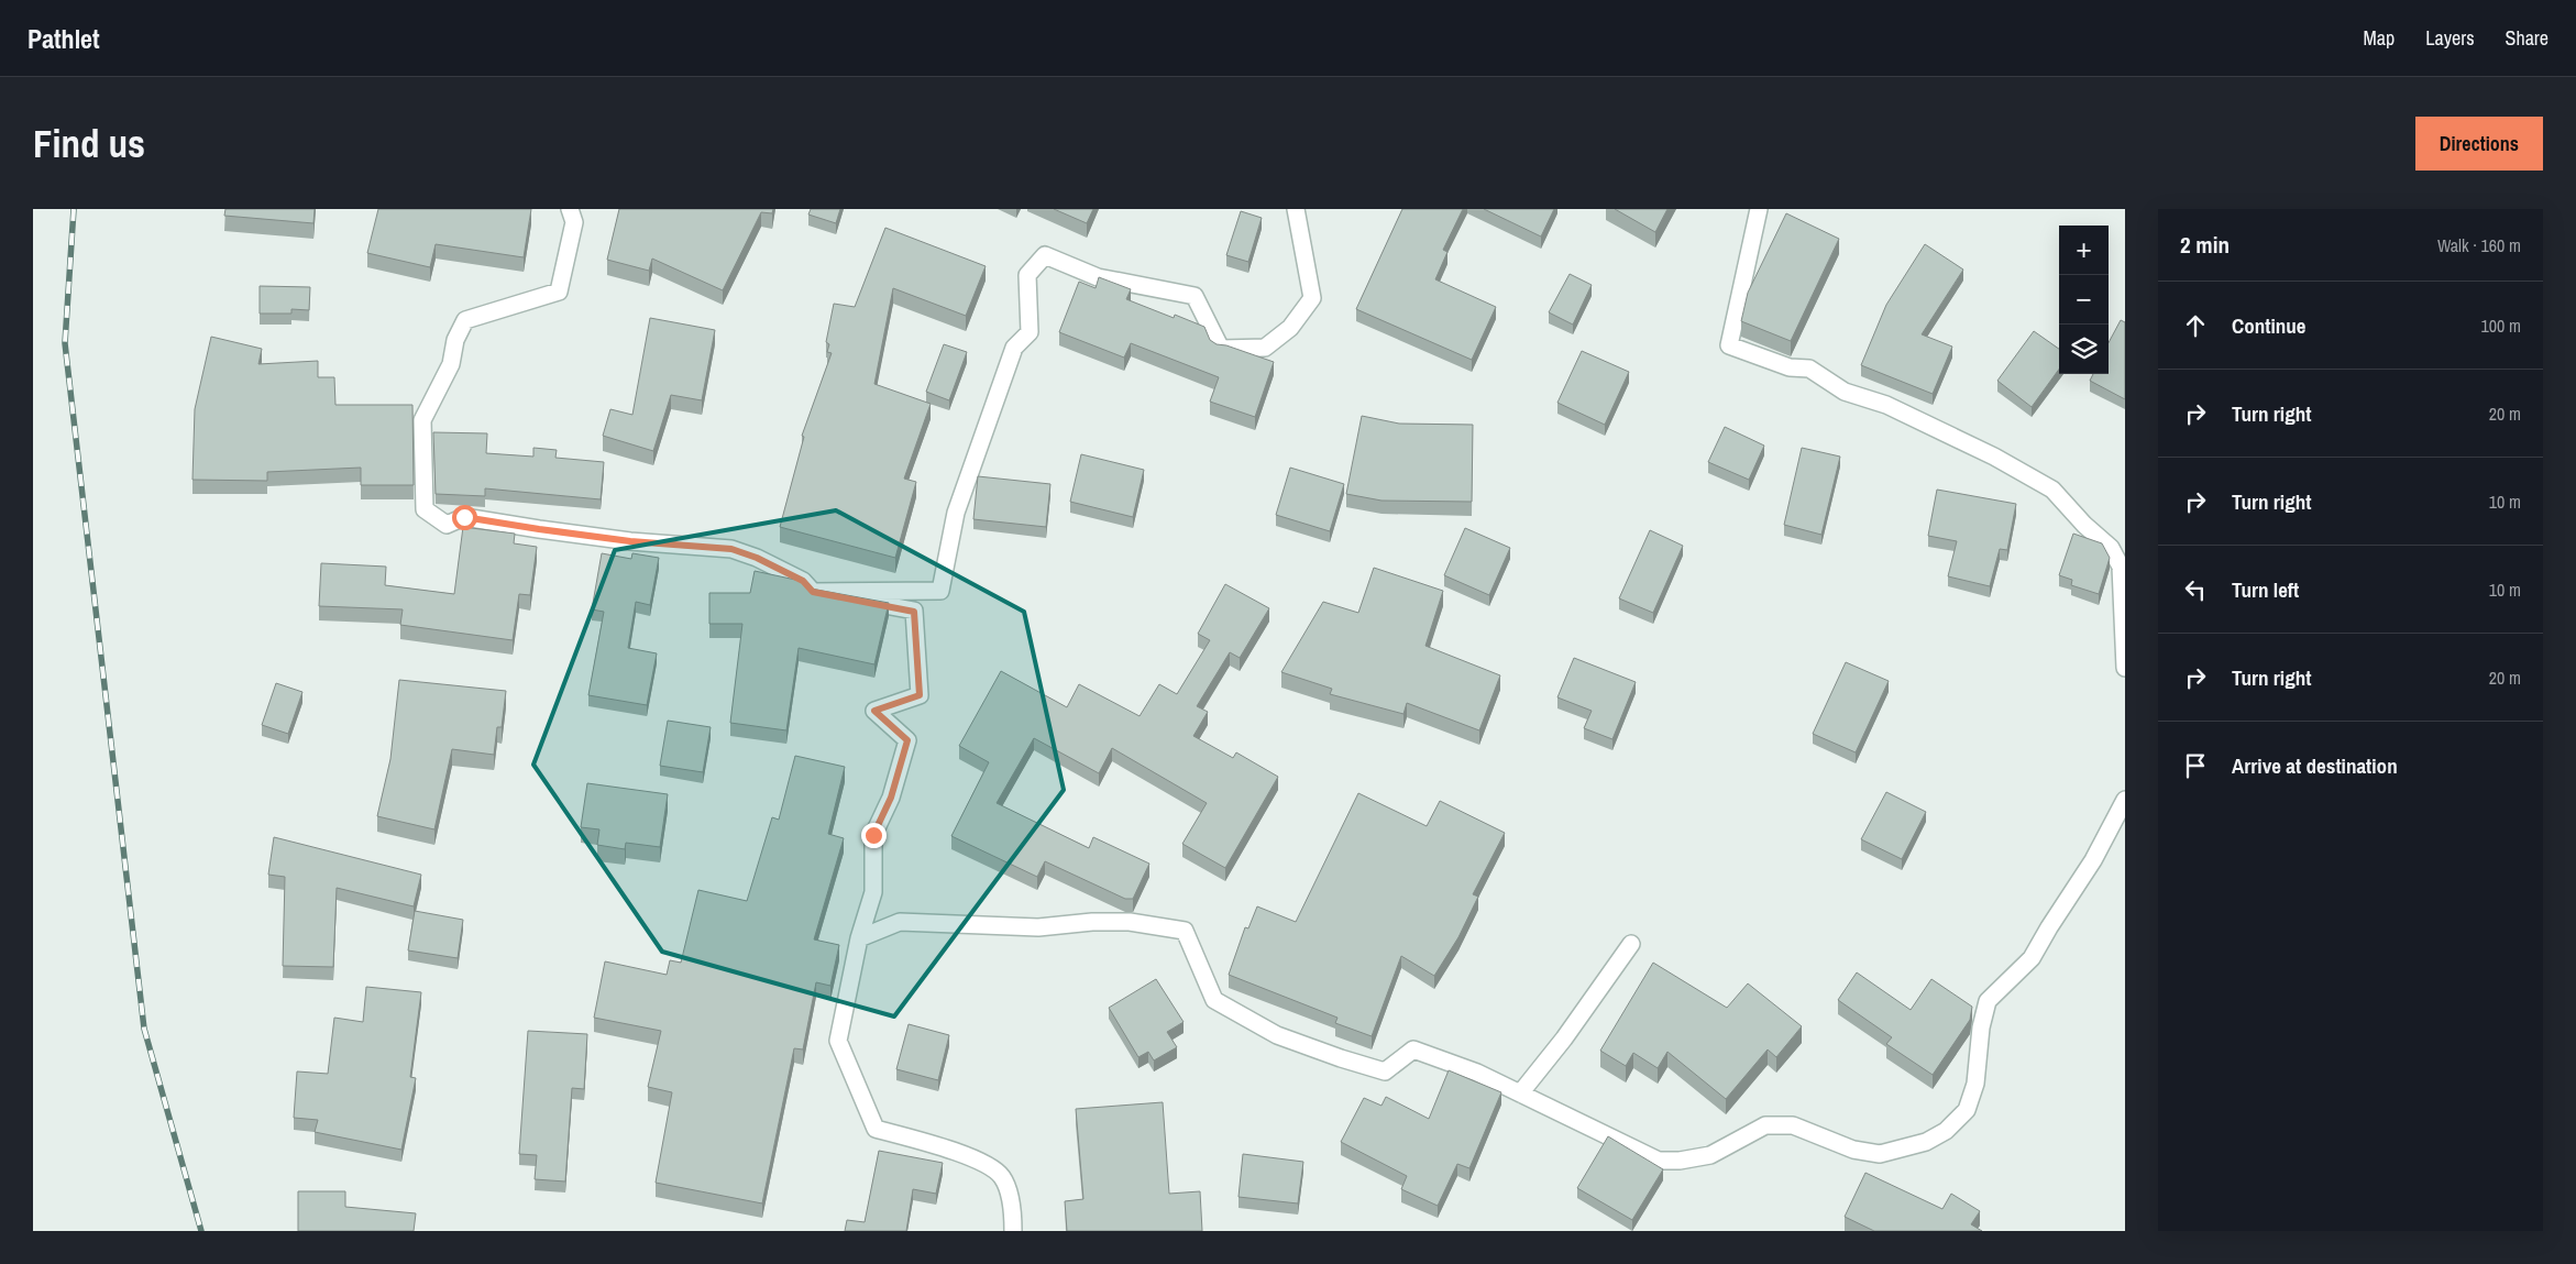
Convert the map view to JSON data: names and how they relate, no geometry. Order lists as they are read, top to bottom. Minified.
{"page":{"header":"Pathlet","nav":["Map","Layers","Share"],"buttons":"Directions","title":"Find us","heading":["2 min","Walk · 160 m"],"map_buttons":["+","−"],"list":[["Continue","100 m"],["Turn right","20 m"],["Turn right","10 m"],["Turn left","10 m"],["Turn right","20 m"],"Arrive at destination"]}}
